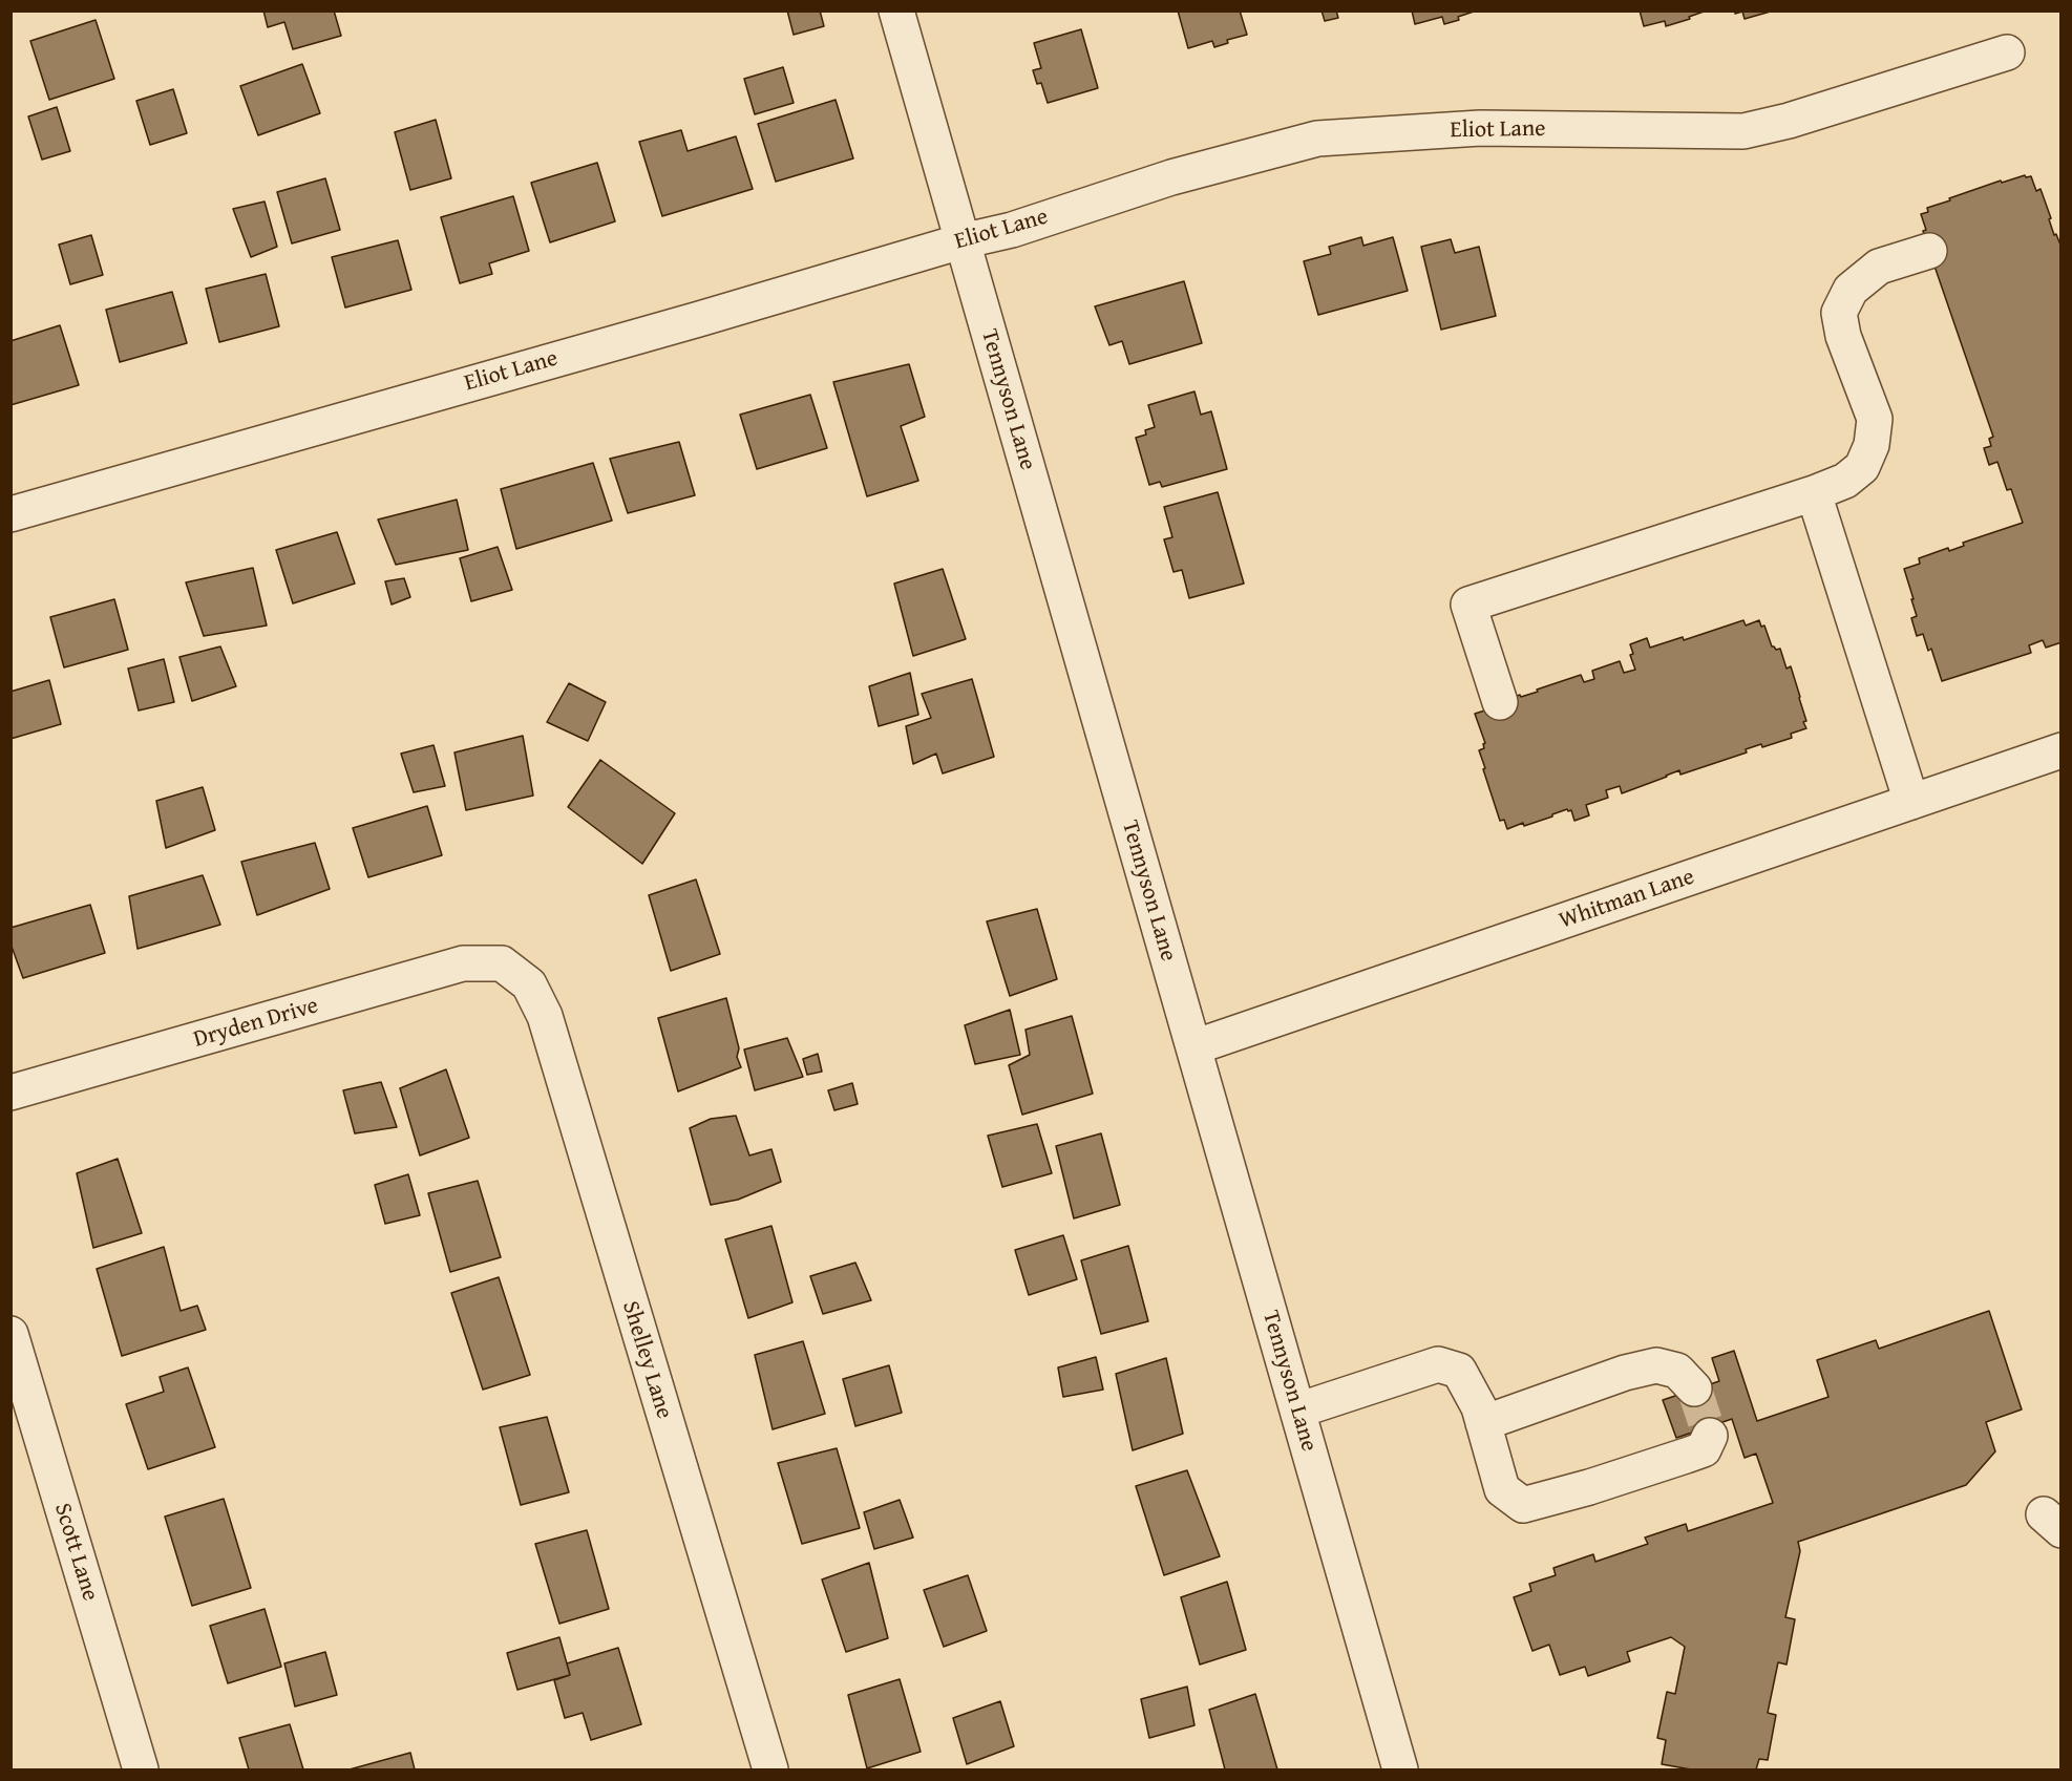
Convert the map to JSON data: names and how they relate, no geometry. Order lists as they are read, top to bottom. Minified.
{"streets":{"street":["Eliot Lane","Tennyson Lane","Whitman Lane","Dryden Drive","Shelley Lane","Scott Lane"]},"crossings":[["Eliot Lane","Tennyson Lane"],["Tennyson Lane","Whitman Lane"],["Dryden Drive","Shelley Lane"]]}
